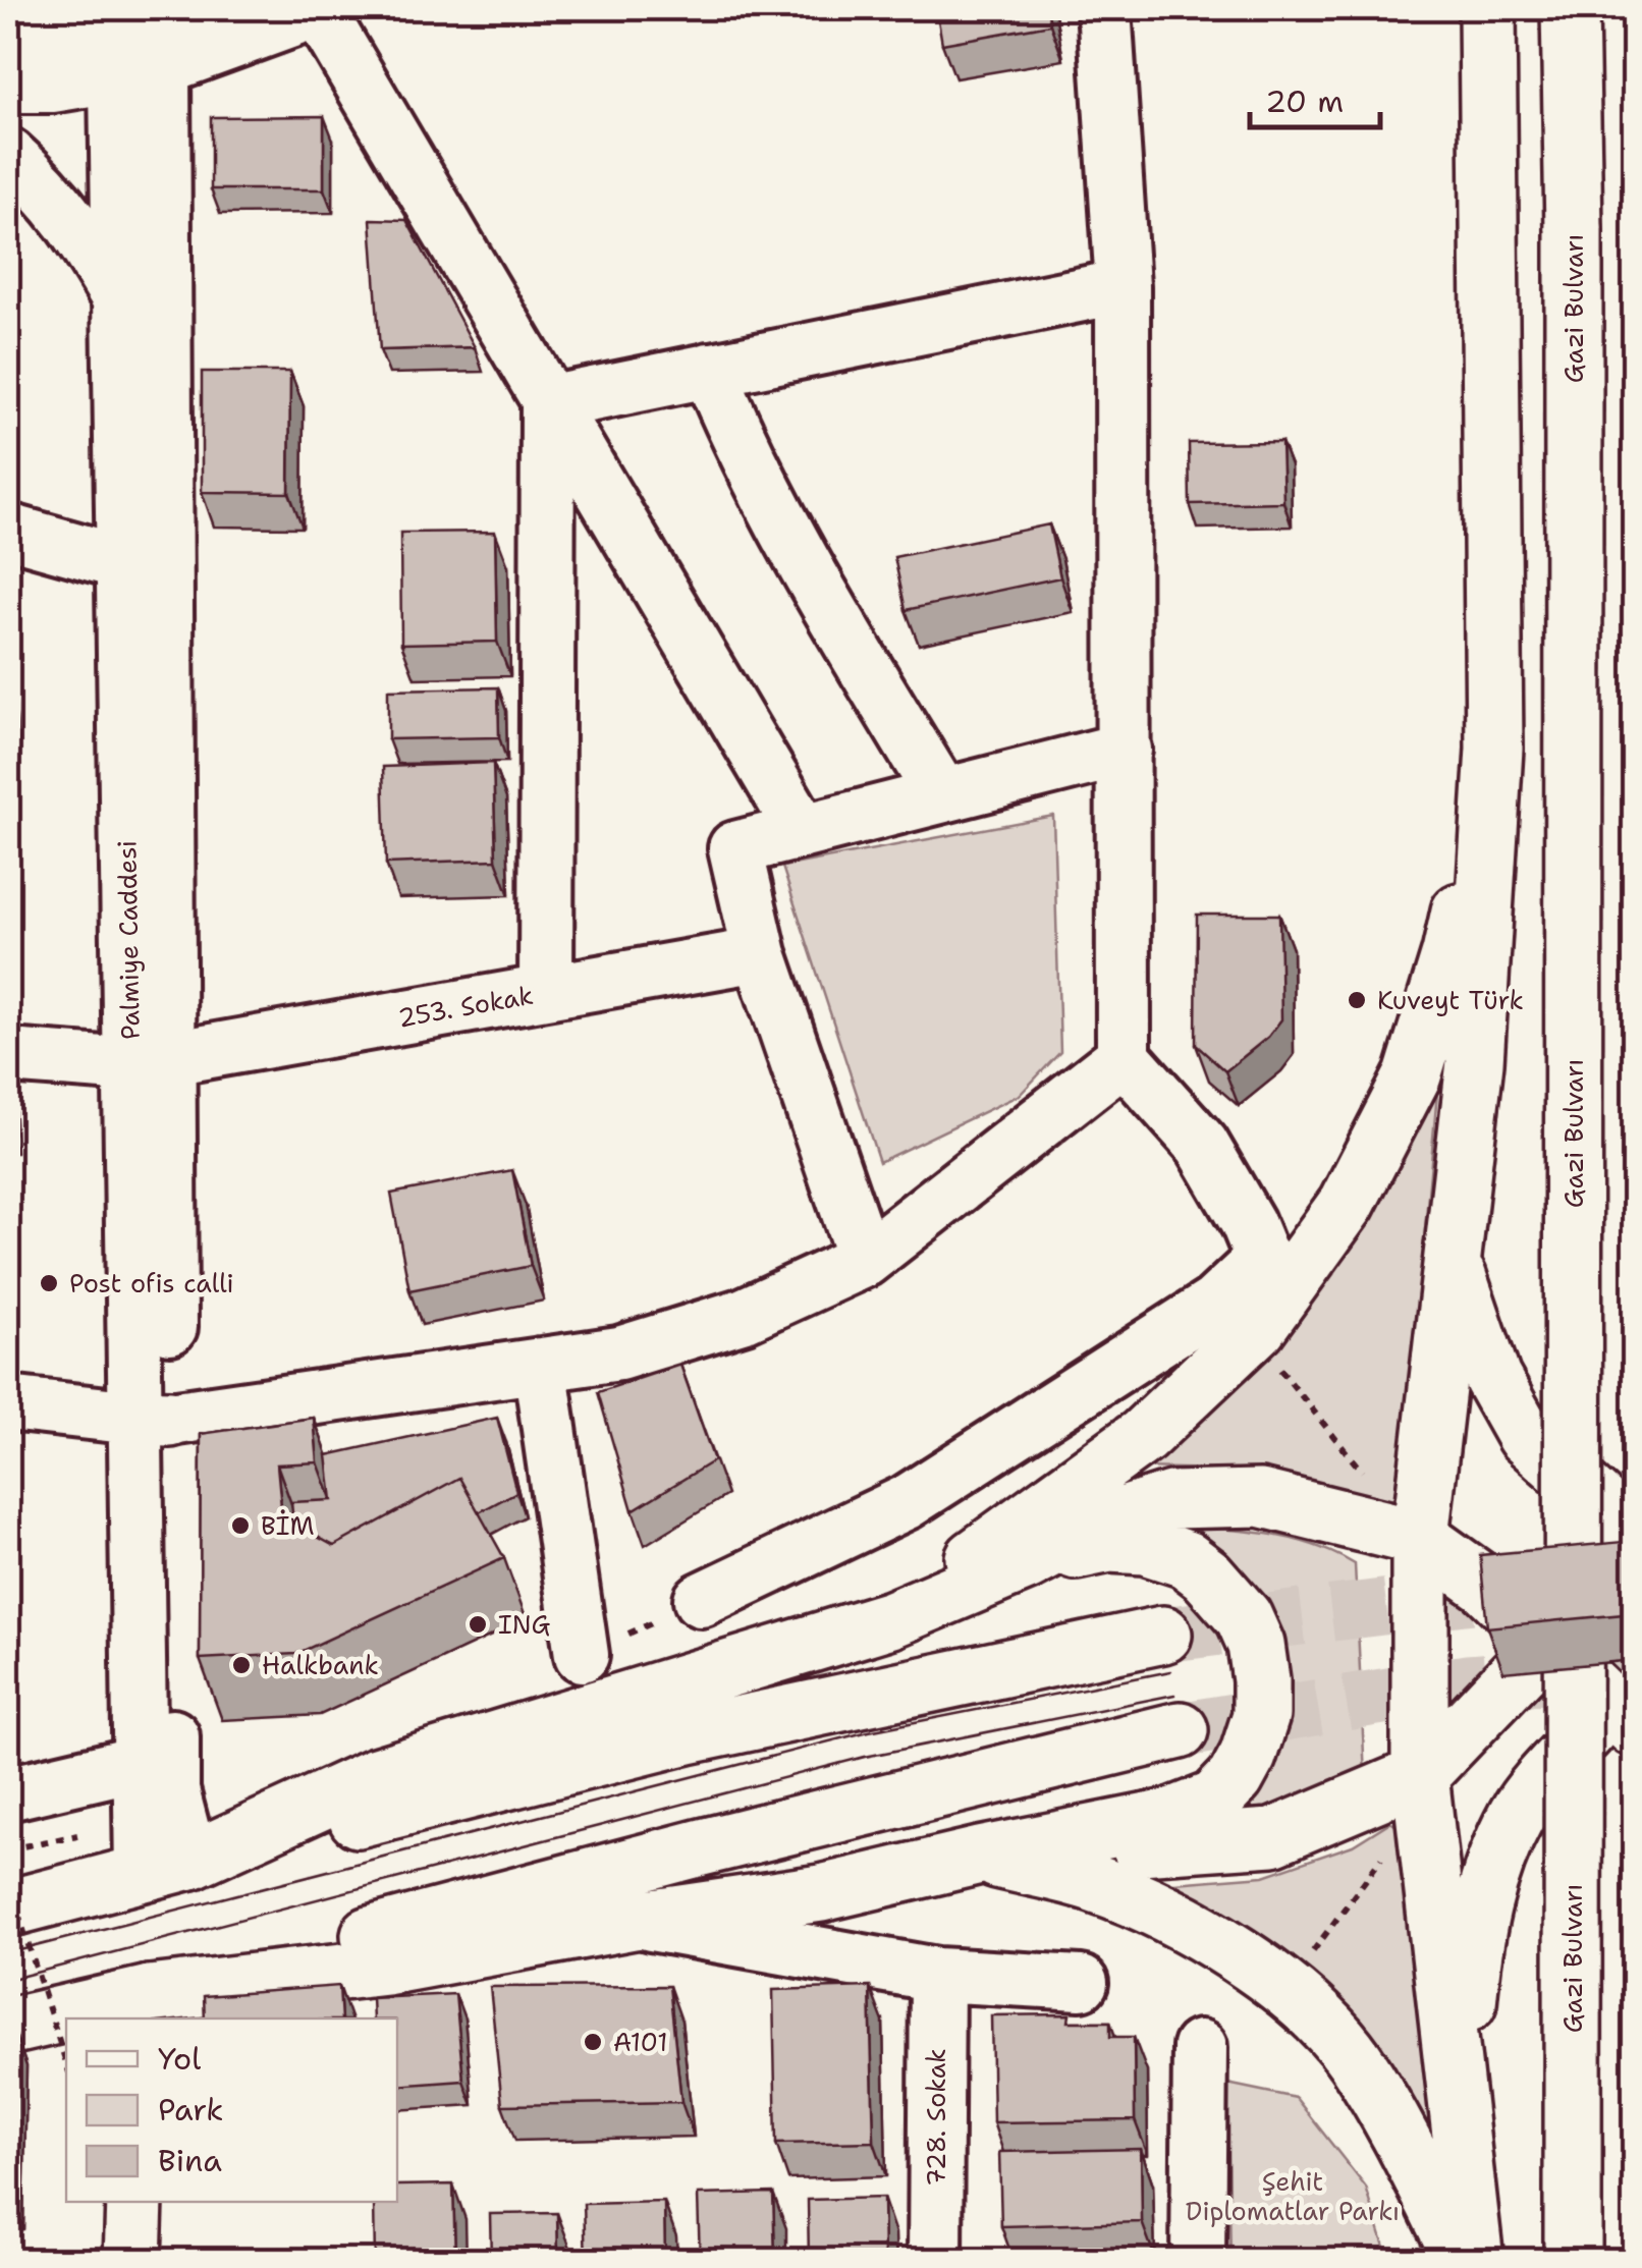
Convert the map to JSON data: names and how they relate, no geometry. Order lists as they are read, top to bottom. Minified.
{"streets":{"main road":["Gazi Bulvarı"],"street":["Palmiye Caddesi","253. Sokak","728. Sokak"]},"crossings":[["Palmiye Caddesi","253. Sokak"]],"parks":["Şehit Diplomatlar Parkı"],"places":["Kuveyt Türk","Post ofis calli","BİM","ING","Halkbank","A101"],"legend":["Yol","Park","Bina"],"scale_bar":"20 m"}
